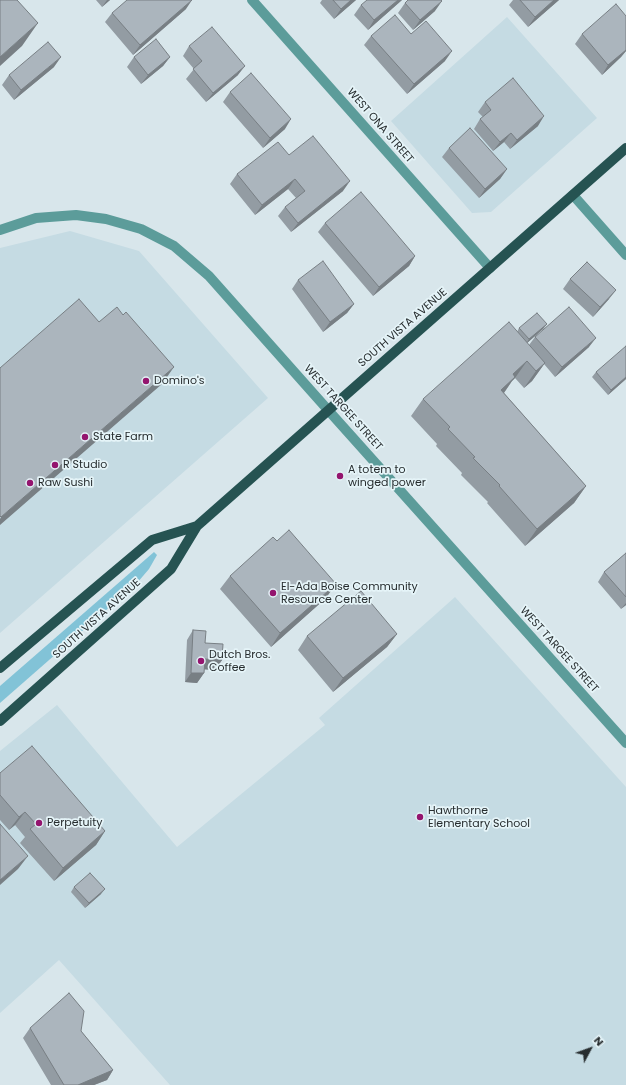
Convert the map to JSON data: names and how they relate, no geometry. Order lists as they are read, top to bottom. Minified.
{"streets":{"main road":["SOUTH VISTA AVENUE"],"street":["WEST ONA STREET","WEST TARGEE STREET"]},"crossings":[["WEST ONA STREET","SOUTH VISTA AVENUE"],["SOUTH VISTA AVENUE","WEST TARGEE STREET"]],"places":["Domino's","State Farm","R Studio","A totem to winged power","Raw Sushi","El-Ada Boise Community Resource Center","Dutch Bros. Coffee","Hawthorne Elementary School","Perpetuity"],"north":"top right"}
